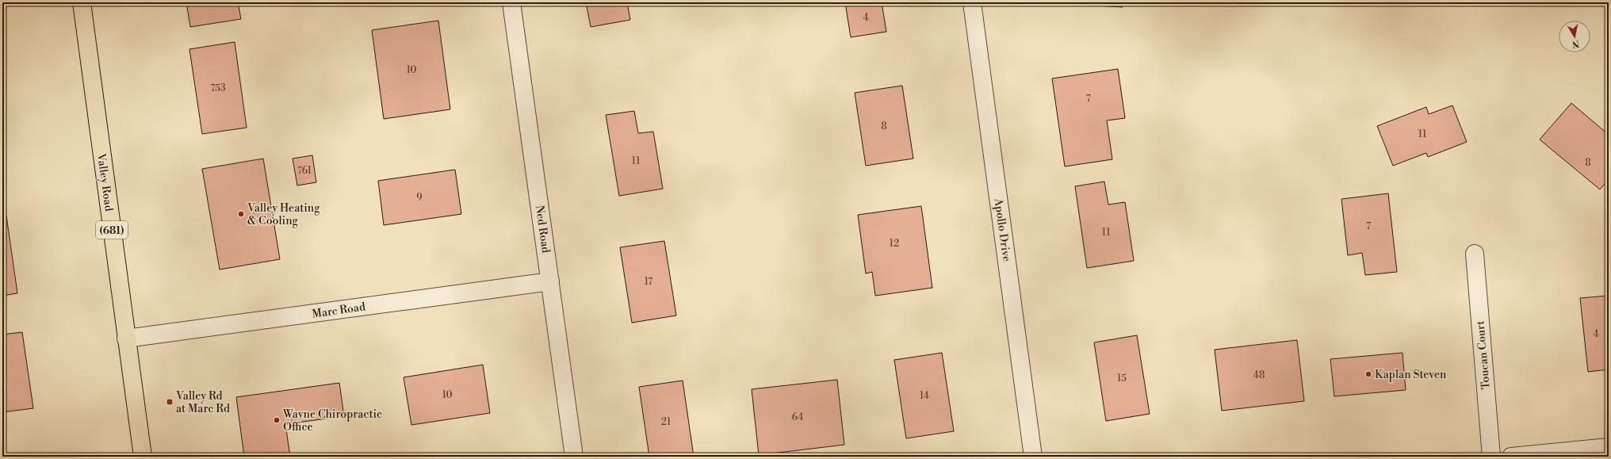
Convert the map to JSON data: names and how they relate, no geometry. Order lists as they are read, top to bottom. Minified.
{"streets":{"main road":["Valley Road","(681)"],"street":["Ned Road","Apollo Drive","Marc Road","Toucan Court"]},"crossings":[["Valley Road","Marc Road"],["Ned Road","Marc Road"]],"places":{"other":["Valley Heating & Cooling","Kaplan Steven","Wayne Chiropractic Office"],"transit":["Valley Rd at Marc Rd"]},"house_numbers":["4","10","753","7","8","11","11","8","761","9","7","11","12","17","4","48","15","10","14","64","21"],"north":"bottom"}
